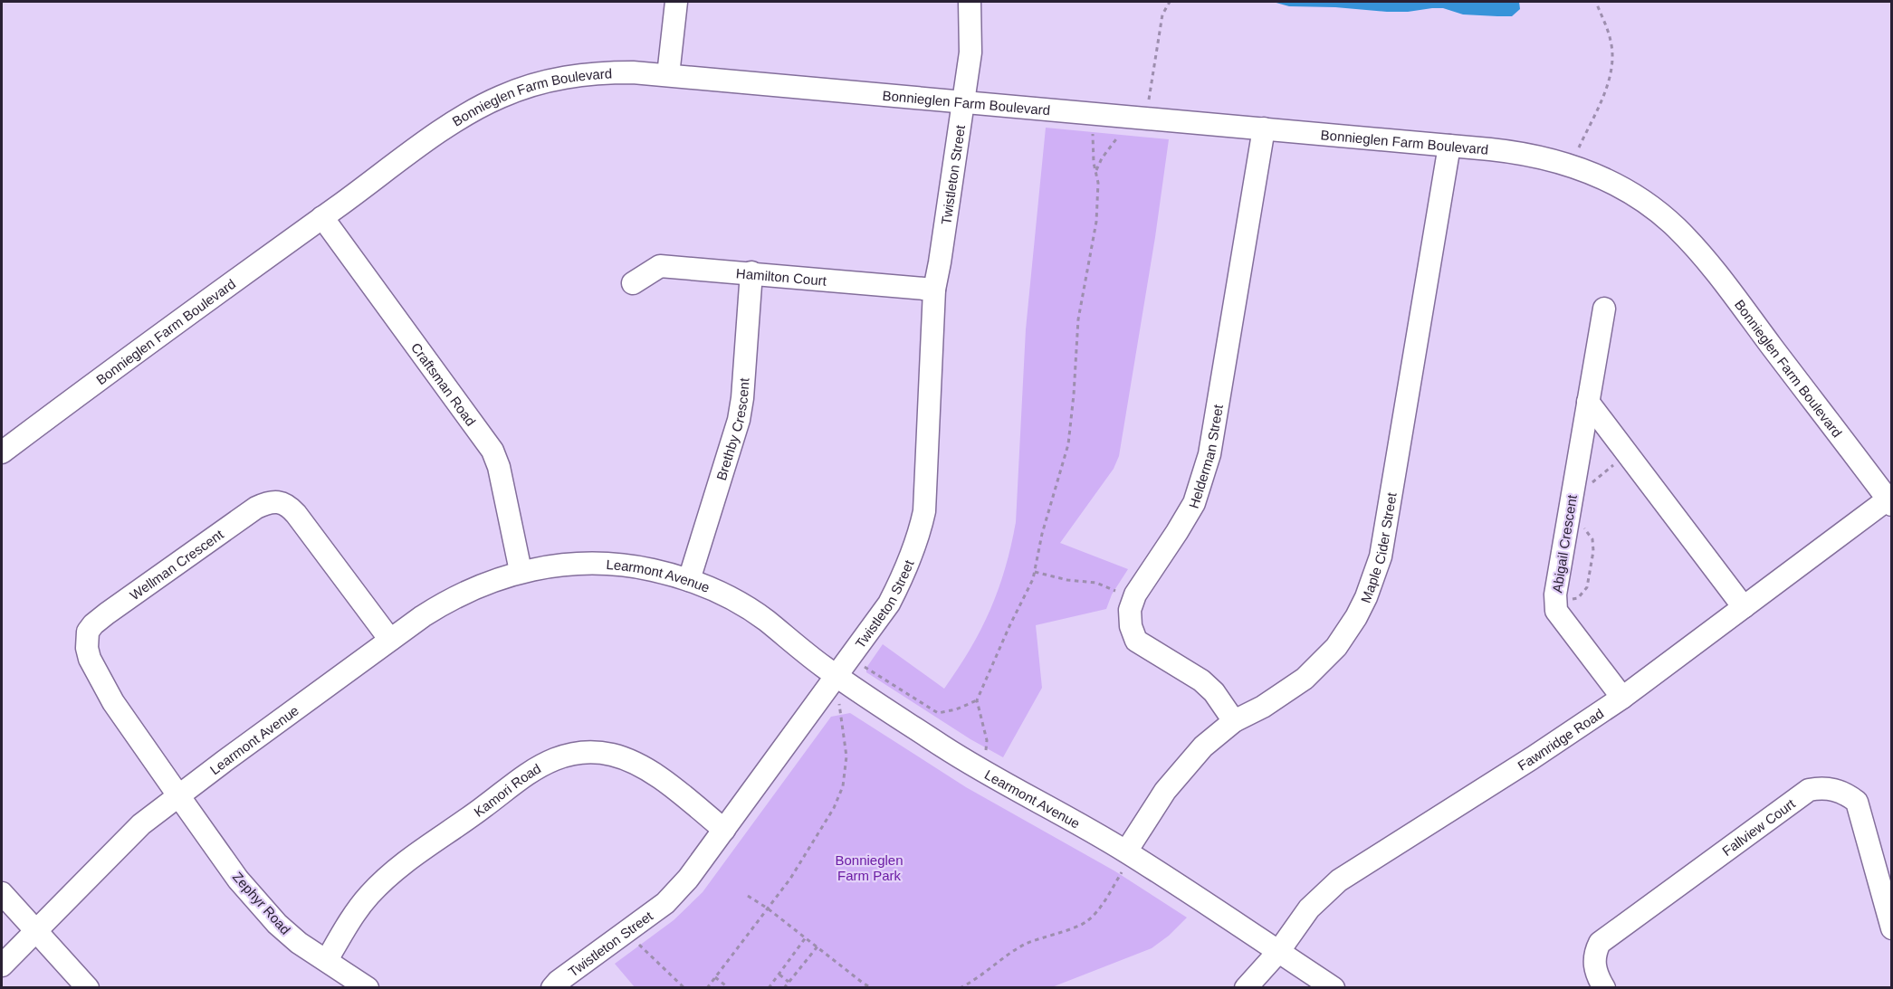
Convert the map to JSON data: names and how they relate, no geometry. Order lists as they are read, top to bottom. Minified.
{"streets":{"street":["Bonnieglen Farm Boulevard","Twistleton Street","Hamilton Court","Craftsman Road","Brethby Crescent","Helderman Street","Abigail Crescent","Maple Cider Street","Wellman Crescent","Learmont Avenue","Fawnridge Road","Kamori Road","Fallview Court","Zephyr Road"]},"crossings":[["Bonnieglen Farm Boulevard","Twistleton Street"],["Bonnieglen Farm Boulevard","Craftsman Road"],["Bonnieglen Farm Boulevard","Helderman Street"],["Bonnieglen Farm Boulevard","Maple Cider Street"],["Bonnieglen Farm Boulevard","Fawnridge Road"],["Twistleton Street","Hamilton Court"],["Twistleton Street","Learmont Avenue"],["Twistleton Street","Kamori Road"],["Hamilton Court","Brethby Crescent"],["Craftsman Road","Learmont Avenue"],["Brethby Crescent","Learmont Avenue"],["Helderman Street","Maple Cider Street"],["Abigail Crescent","Fawnridge Road"],["Maple Cider Street","Learmont Avenue"],["Wellman Crescent","Learmont Avenue"],["Wellman Crescent","Zephyr Road"],["Learmont Avenue","Fawnridge Road"],["Learmont Avenue","Zephyr Road"],["Kamori Road","Zephyr Road"]],"parks":["Bonnieglen Farm Park"]}
